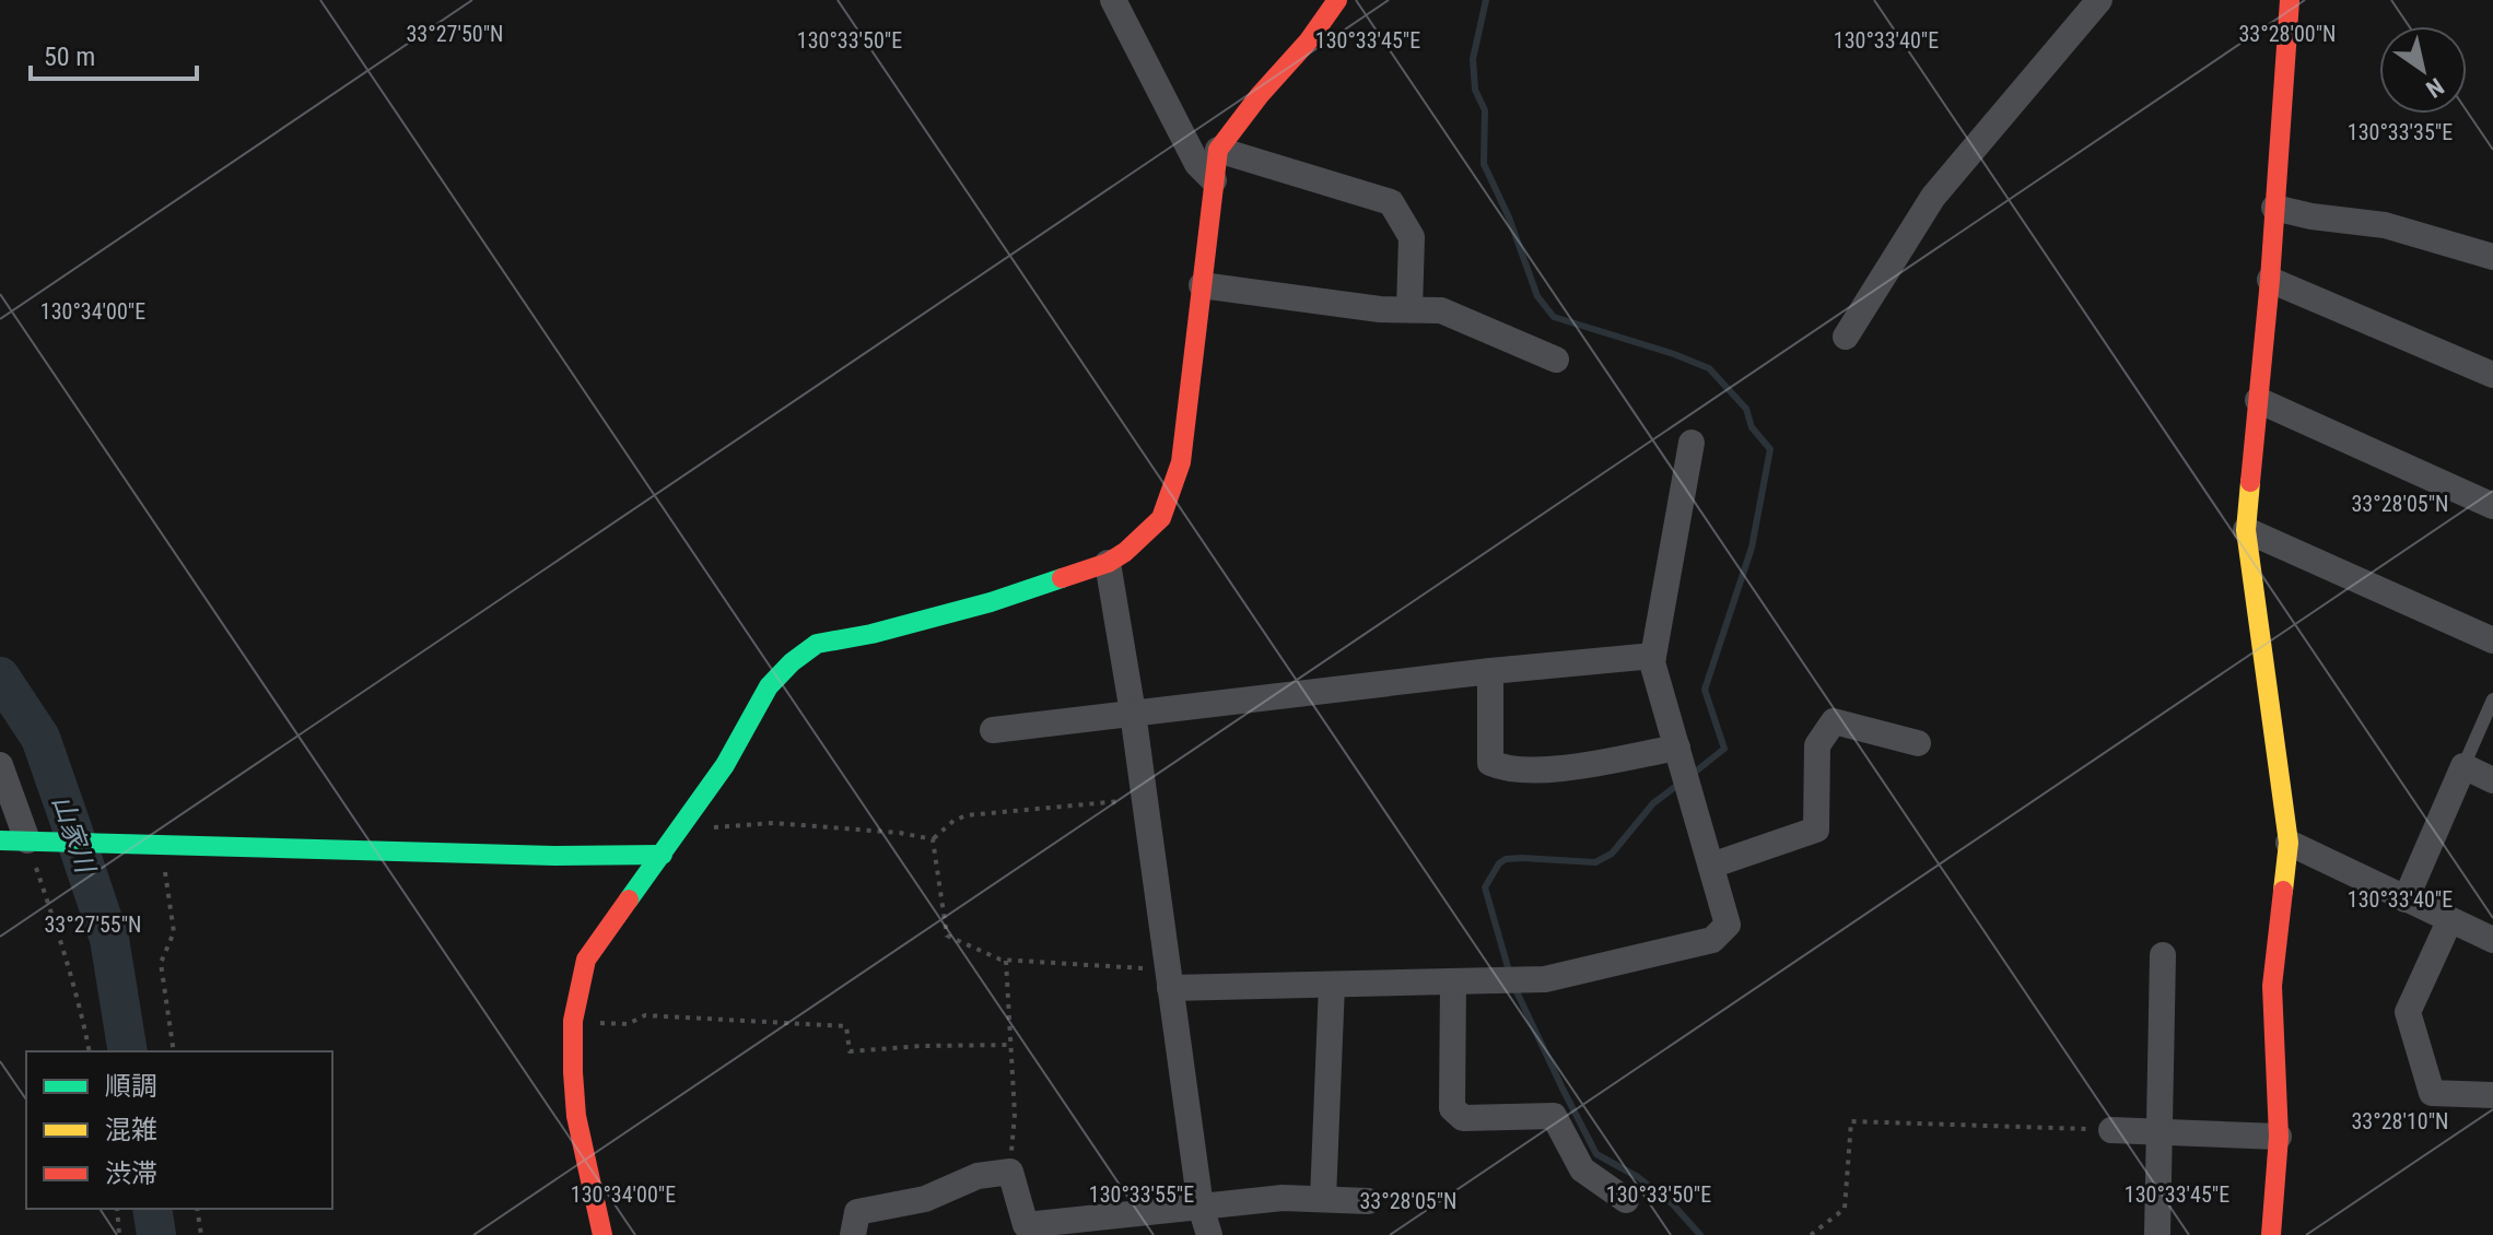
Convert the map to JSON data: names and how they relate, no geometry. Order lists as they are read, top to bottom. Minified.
{"water":["山家川"],"legend":["順調","混雑","渋滞"],"scale_bar":"50 m","north":"bottom right","coordinates":["33°27'50\"N","33°28'00\"N","130°33'50\"E","130°33'45\"E","130°33'40\"E","130°33'35\"E","130°34'00\"E","33°28'05\"N","33°27'55\"N","33°28'10\"N","130°33'55\"E"]}
